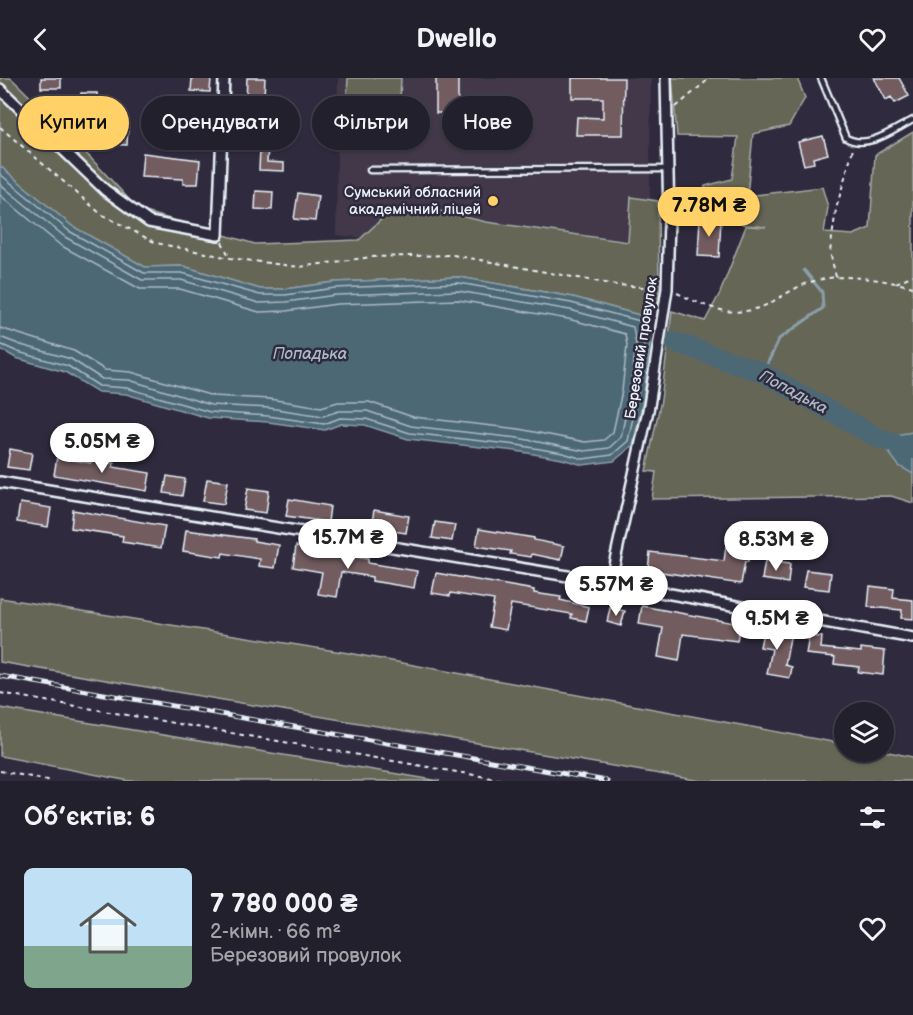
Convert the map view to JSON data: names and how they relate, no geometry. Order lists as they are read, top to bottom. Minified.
{"streets":{"street":["Березовий провулок"]},"water":["Попадька"],"places":["Сумський обласний академічний ліцей"],"page":{"header":"Dwello","chip":["Купити","Орендувати","Фільтри","Нове"],"price":["7.78M ₴","5.05M ₴","15.7M ₴","8.53M ₴","5.57M ₴","9.5M ₴"],"heading":"Об’єктів: 6","list":[{"name":"7 780 000 ₴","note":"2-кімн. · 66 m² · Березовий провулок"}]}}
